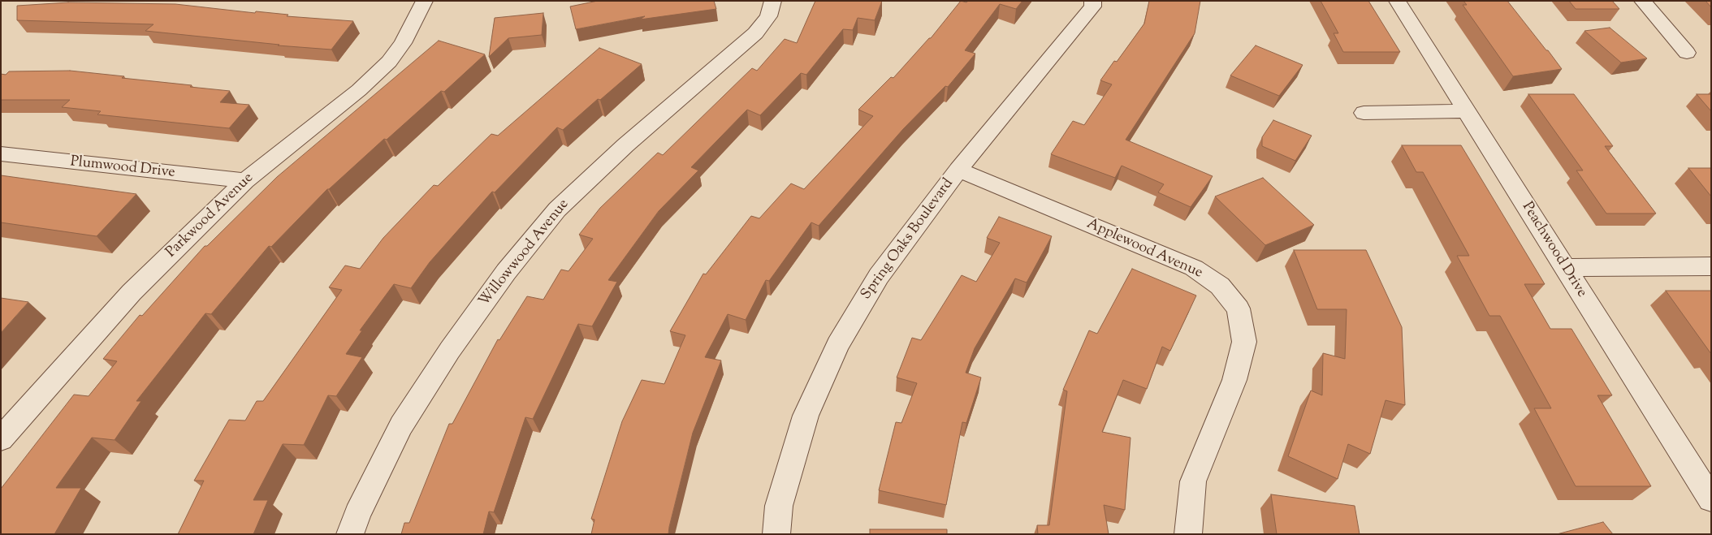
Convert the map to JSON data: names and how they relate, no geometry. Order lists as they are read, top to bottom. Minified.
{"streets":{"street":["Plumwood Drive","Parkwood Avenue","Spring Oaks Boulevard","Applewood Avenue","Peachwood Drive","Willowwood Avenue"]},"crossings":[["Plumwood Drive","Parkwood Avenue"],["Spring Oaks Boulevard","Applewood Avenue"]]}
